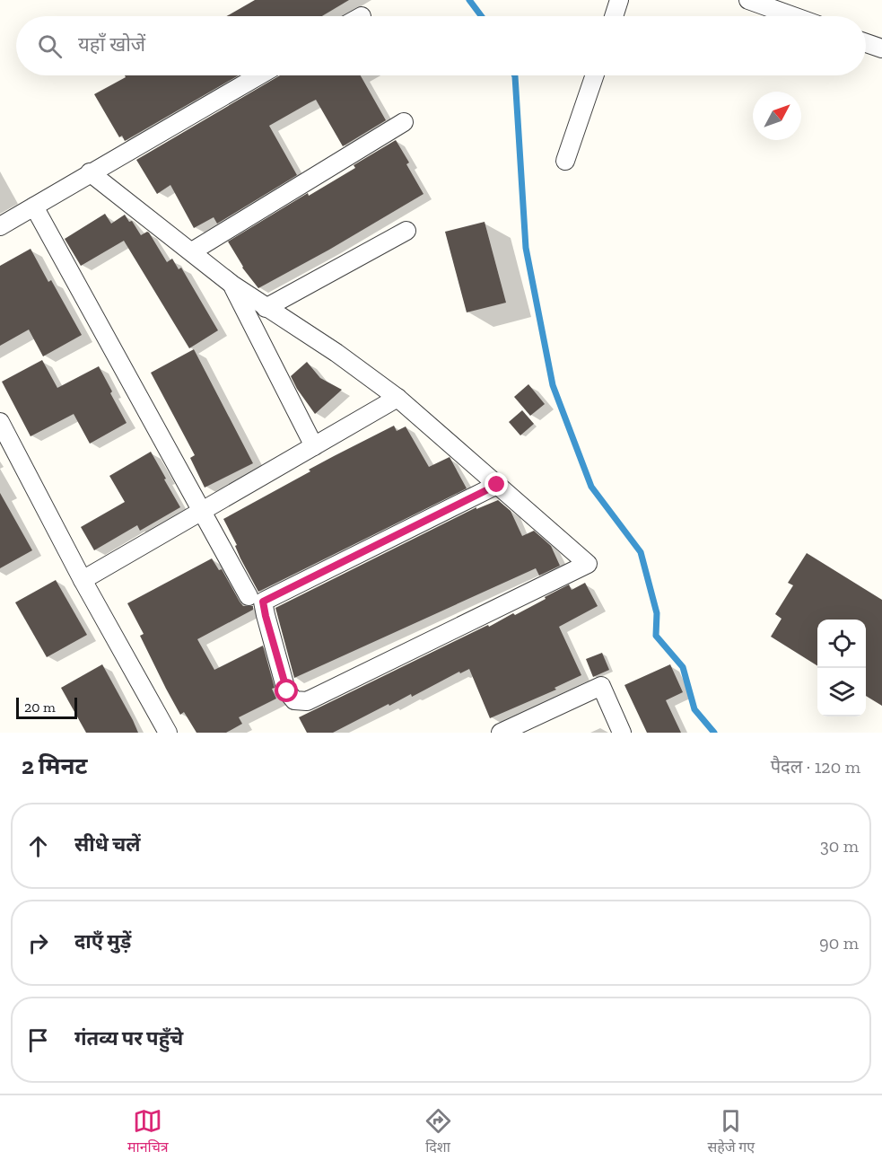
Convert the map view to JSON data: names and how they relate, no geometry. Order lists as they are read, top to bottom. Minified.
{"scale_bar":"20 m","north":"top right","page":{"search":"यहाँ खोजें","scale":"20 m","heading":["2 मिनट","पैदल · 120 m"],"list":[["सीधे चलें","30 m"],["दाएँ मुड़ें","90 m"],"गंतव्य पर पहुँचे"],"nav":["मानचित्र","दिशा","सहेजे गए"]}}
